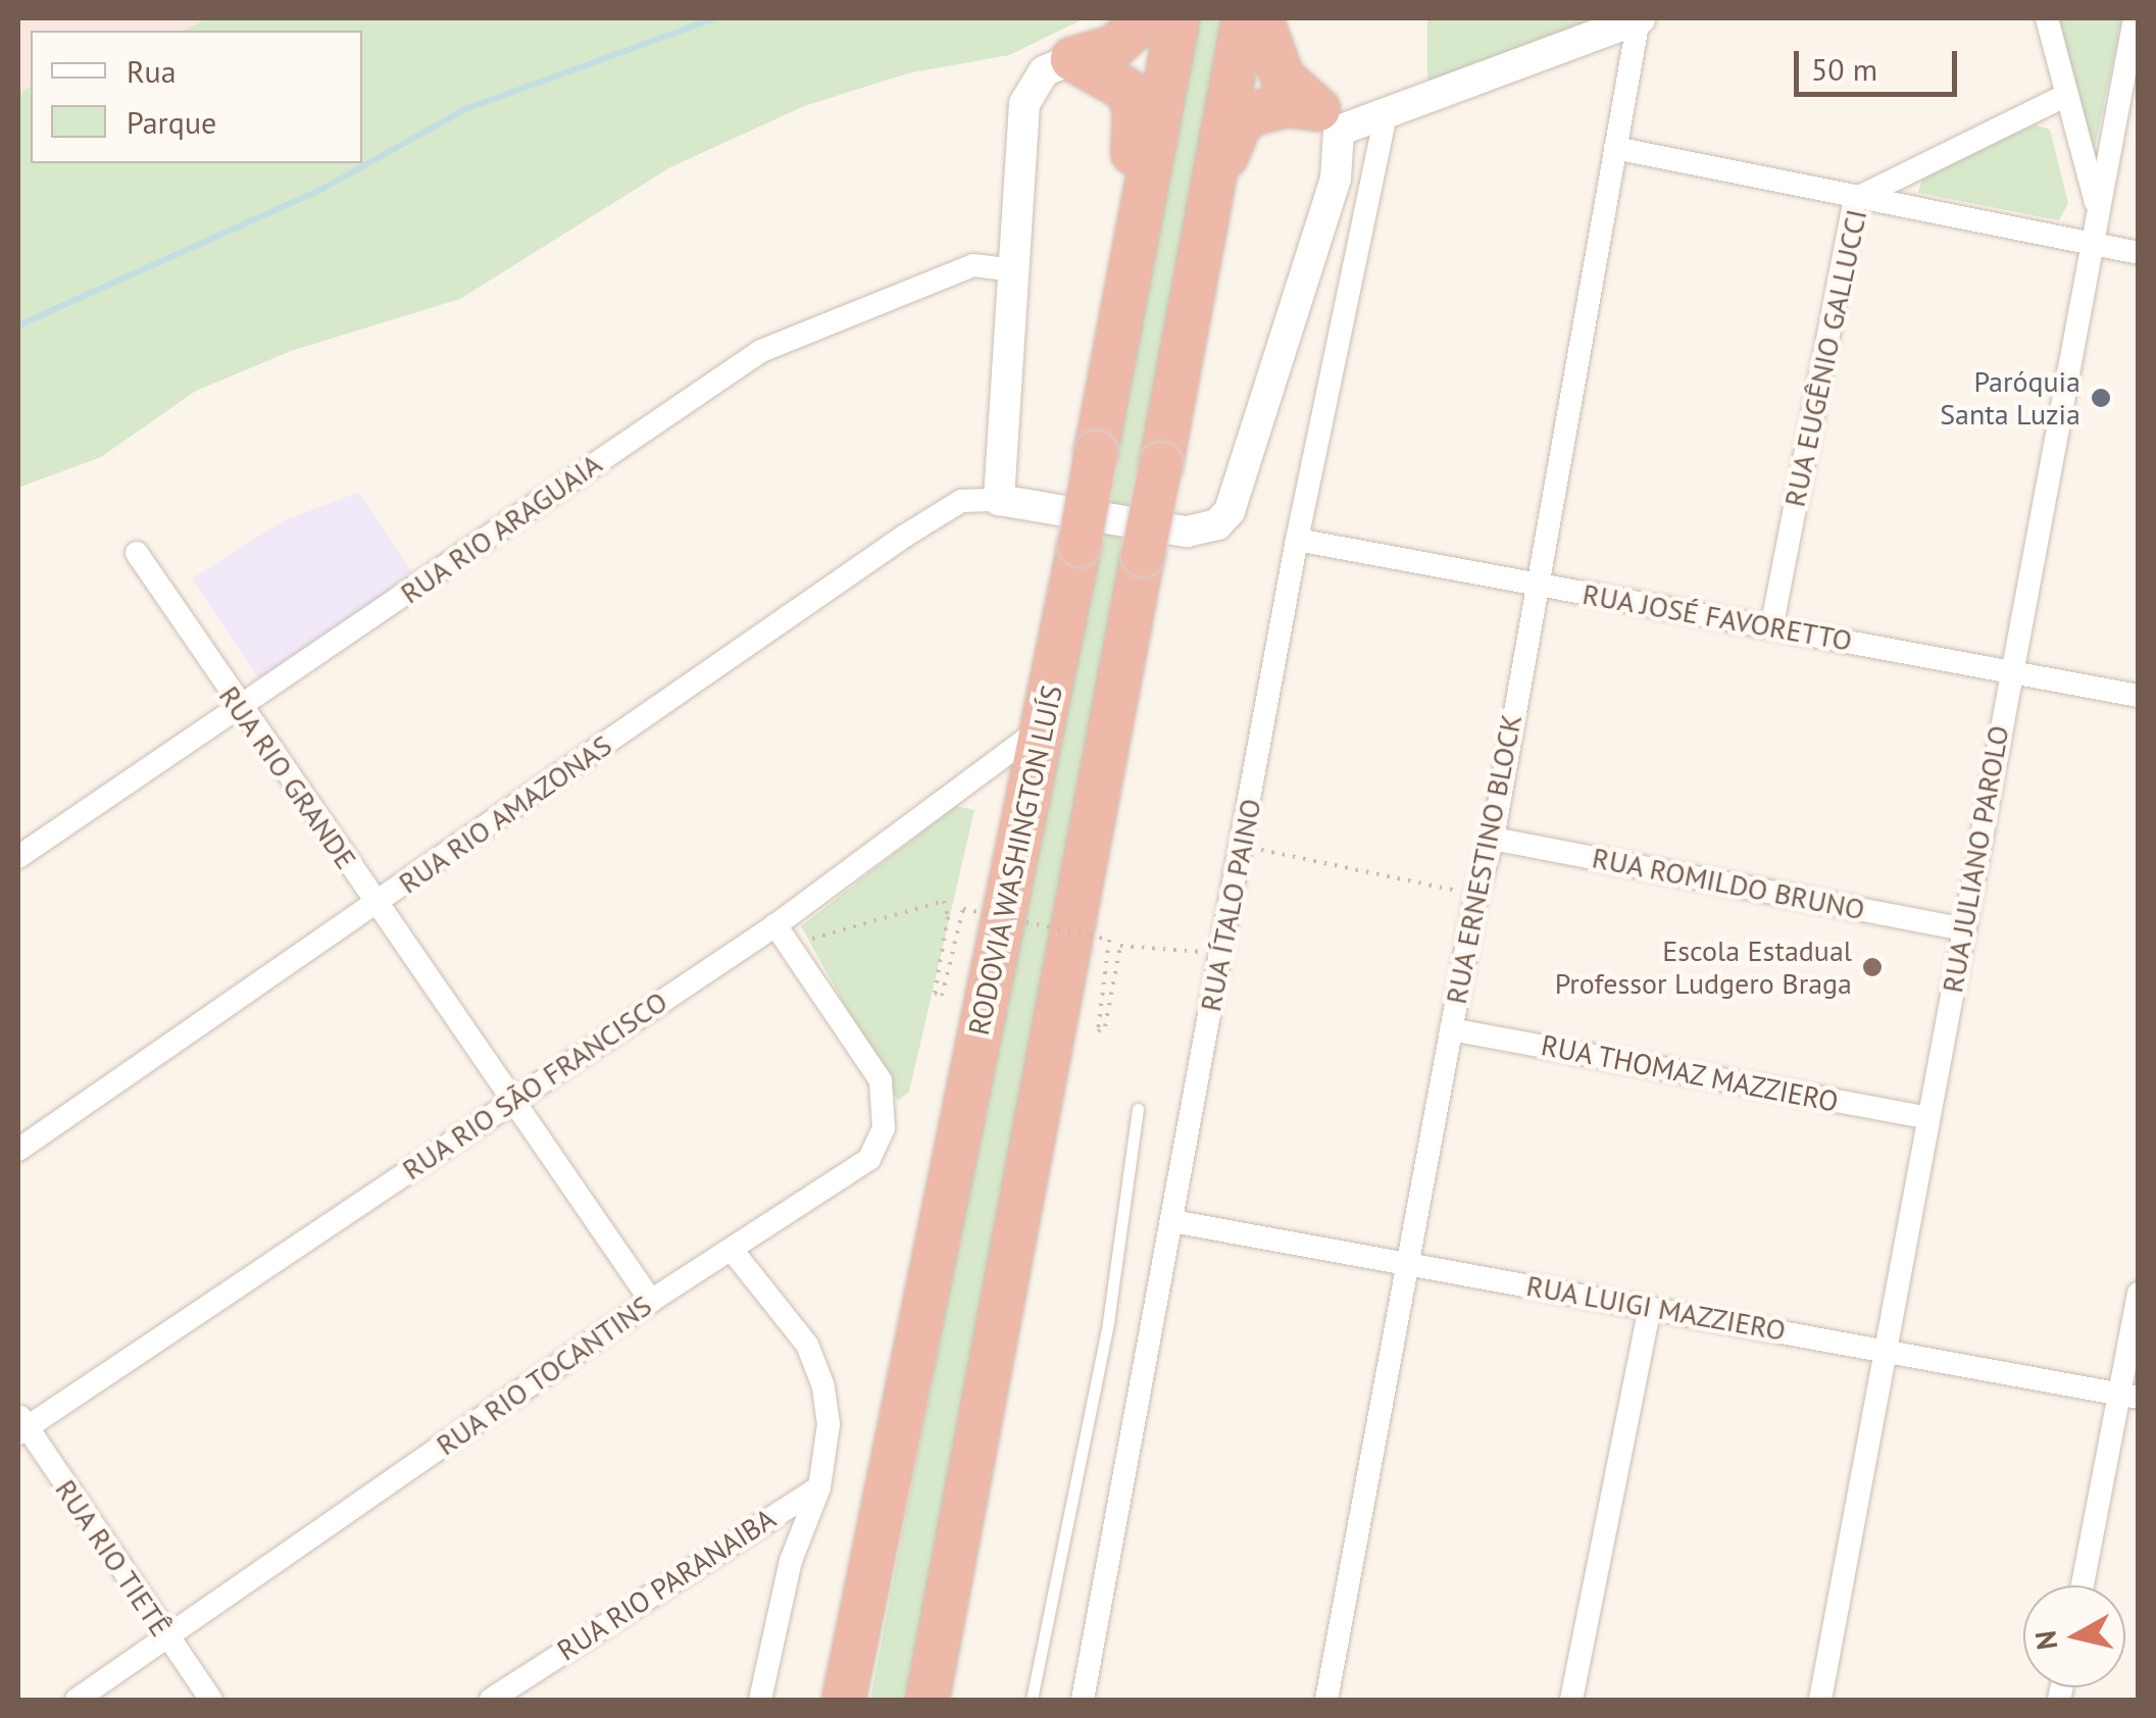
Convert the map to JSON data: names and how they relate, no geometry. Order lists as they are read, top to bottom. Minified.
{"streets":{"highway":["RODOVIA WASHINGTON LUÍS"],"street":["RUA EUGÊNIO GALLUCCI","RUA RIO ARAGUAIA","RUA JOSÉ FAVORETTO","RUA RIO GRANDE","RUA RIO AMAZONAS","RUA ERNESTINO BLOCK","RUA JULIANO PAROLO","RUA ROMILDO BRUNO","RUA ÍTALO PAINO","RUA THOMAZ MAZZIERO","RUA RIO SÃO FRANCISCO","RUA LUIGI MAZZIERO","RUA RIO TOCANTINS","RUA RIO TIETÊ","RUA RIO PARANAIBA"]},"crossings":[["RUA EUGÊNIO GALLUCCI","RUA JOSÉ FAVORETTO"],["RUA RIO ARAGUAIA","RUA RIO GRANDE"],["RUA JOSÉ FAVORETTO","RUA ERNESTINO BLOCK"],["RUA JOSÉ FAVORETTO","RUA JULIANO PAROLO"],["RUA JOSÉ FAVORETTO","RUA ÍTALO PAINO"],["RUA RIO GRANDE","RUA RIO AMAZONAS"],["RUA RIO GRANDE","RUA RIO SÃO FRANCISCO"],["RUA RIO GRANDE","RUA RIO TOCANTINS"],["RUA ERNESTINO BLOCK","RUA ROMILDO BRUNO"],["RUA ERNESTINO BLOCK","RUA THOMAZ MAZZIERO"],["RUA ERNESTINO BLOCK","RUA LUIGI MAZZIERO"],["RUA JULIANO PAROLO","RUA ROMILDO BRUNO"],["RUA JULIANO PAROLO","RUA THOMAZ MAZZIERO"],["RUA JULIANO PAROLO","RUA LUIGI MAZZIERO"],["RODOVIA WASHINGTON LUÍS","RUA RIO SÃO FRANCISCO"],["RUA ÍTALO PAINO","RUA LUIGI MAZZIERO"],["RUA RIO SÃO FRANCISCO","RUA RIO TIETÊ"],["RUA RIO TOCANTINS","RUA RIO TIETÊ"]],"places":["Paróquia Santa Luzia","Escola Estadual Professor Ludgero Braga"],"legend":["Rua","Parque"],"scale_bar":"50 m","north":"left"}
